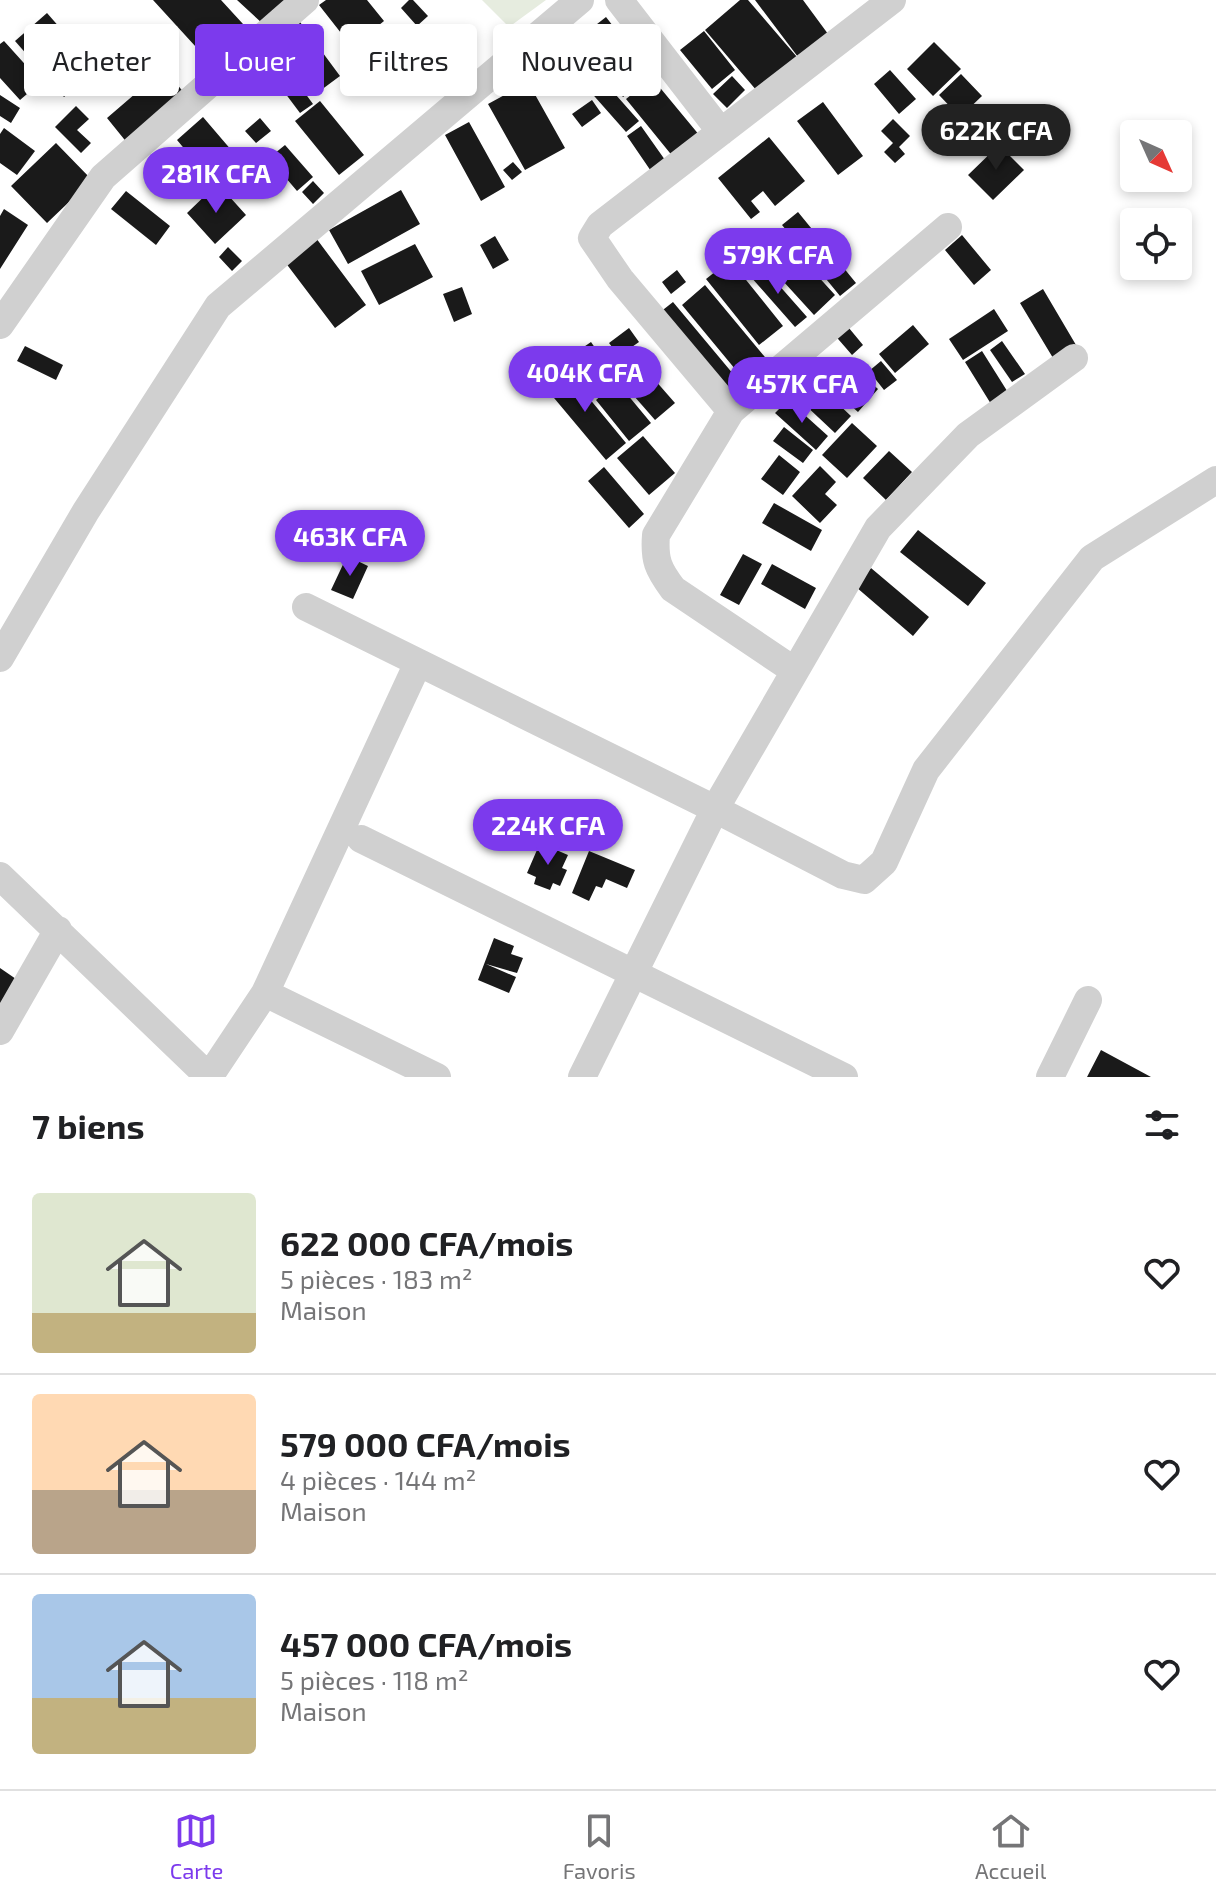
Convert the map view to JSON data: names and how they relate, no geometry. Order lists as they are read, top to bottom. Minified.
{"north":"bottom right","page":{"chip":["Acheter","Louer","Filtres","Nouveau"],"price":["622K CFA","281K CFA","579K CFA","404K CFA","457K CFA","463K CFA","224K CFA"],"heading":"7 biens","list":[{"name":"622 000 CFA/mois","note":"5 pièces · 183 m² · Maison"},{"name":"579 000 CFA/mois","note":"4 pièces · 144 m² · Maison"},{"name":"457 000 CFA/mois","note":"5 pièces · 118 m² · Maison"}],"tabs":["Carte","Favoris","Accueil"]}}
